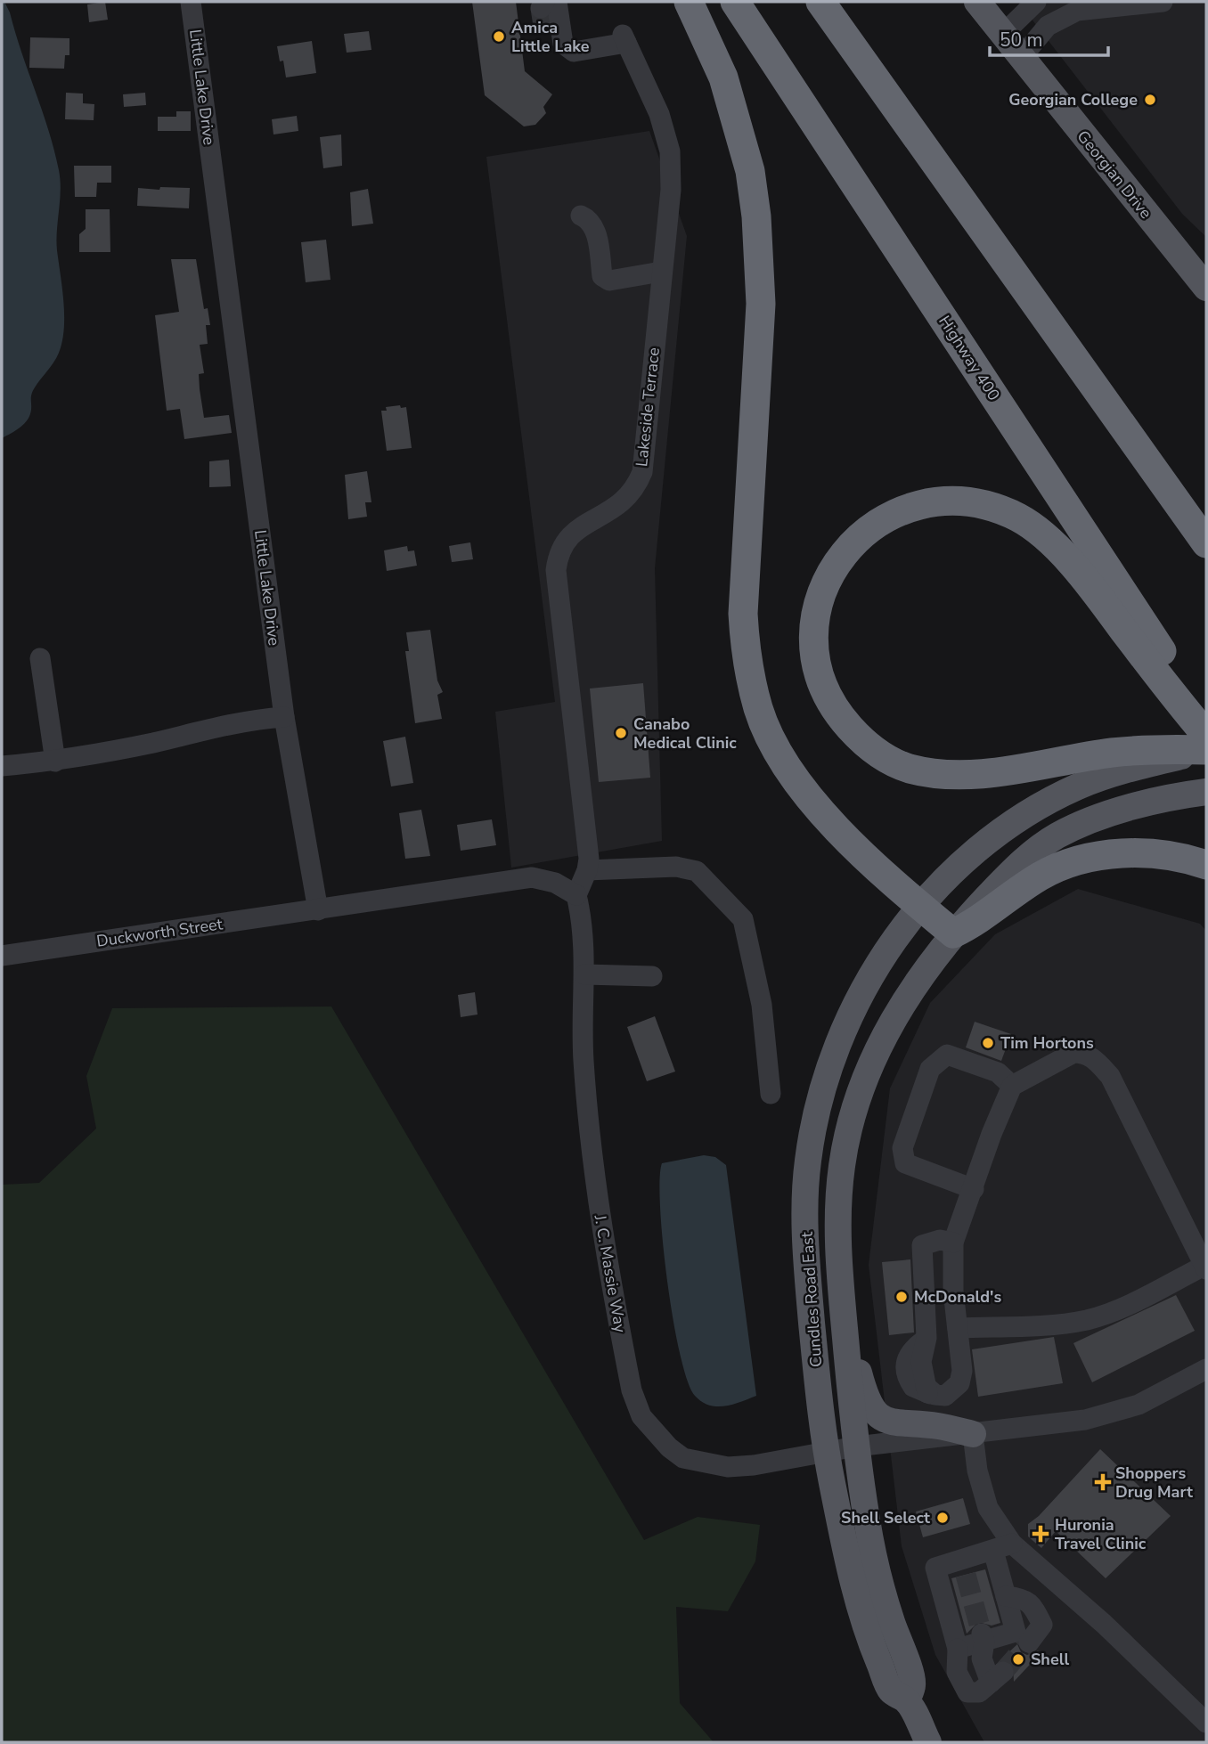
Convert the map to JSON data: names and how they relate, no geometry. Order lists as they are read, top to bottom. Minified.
{"streets":{"highway":["Highway 400"],"main road":["Georgian Drive","Cundles Road East"],"street":["Little Lake Drive","Lakeside Terrace","Duckworth Street","J. C. Massie Way"]},"crossings":[["Little Lake Drive","Duckworth Street"],["Lakeside Terrace","J. C. Massie Way"],["J. C. Massie Way","Cundles Road East"]],"places":{"other":["Amica Little Lake","Georgian College","Canabo Medical Clinic","Tim Hortons","McDonald's","Shell Select","Shell"],"health":["Shoppers Drug Mart","Huronia Travel Clinic"]},"scale_bar":"50 m"}
